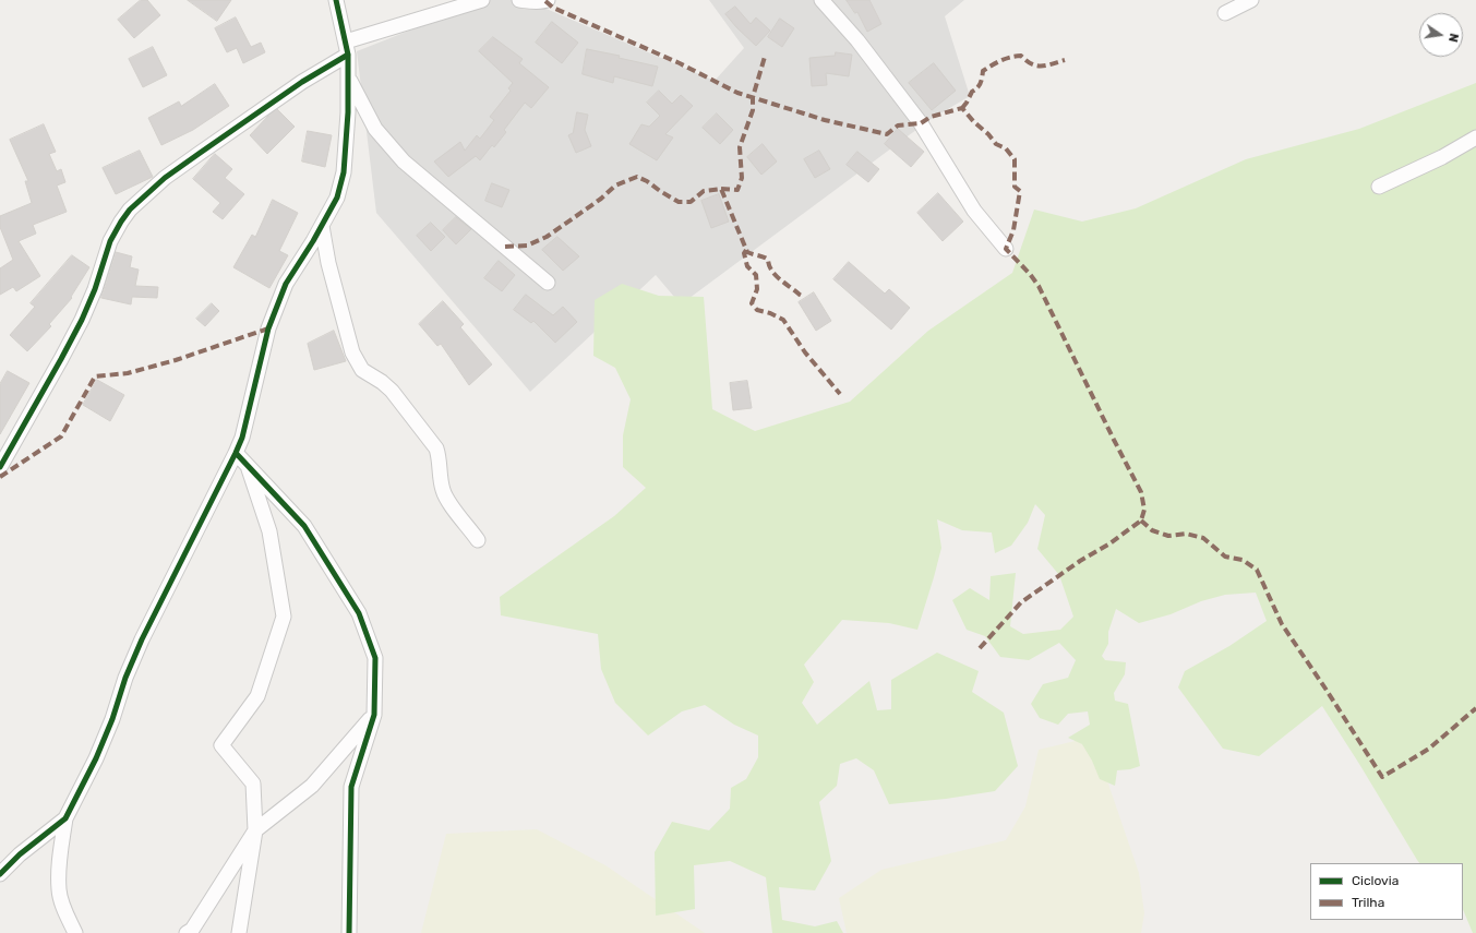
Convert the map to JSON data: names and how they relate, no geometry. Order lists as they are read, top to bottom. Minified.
{"legend":["Ciclovia","Trilha"],"north":"right"}
